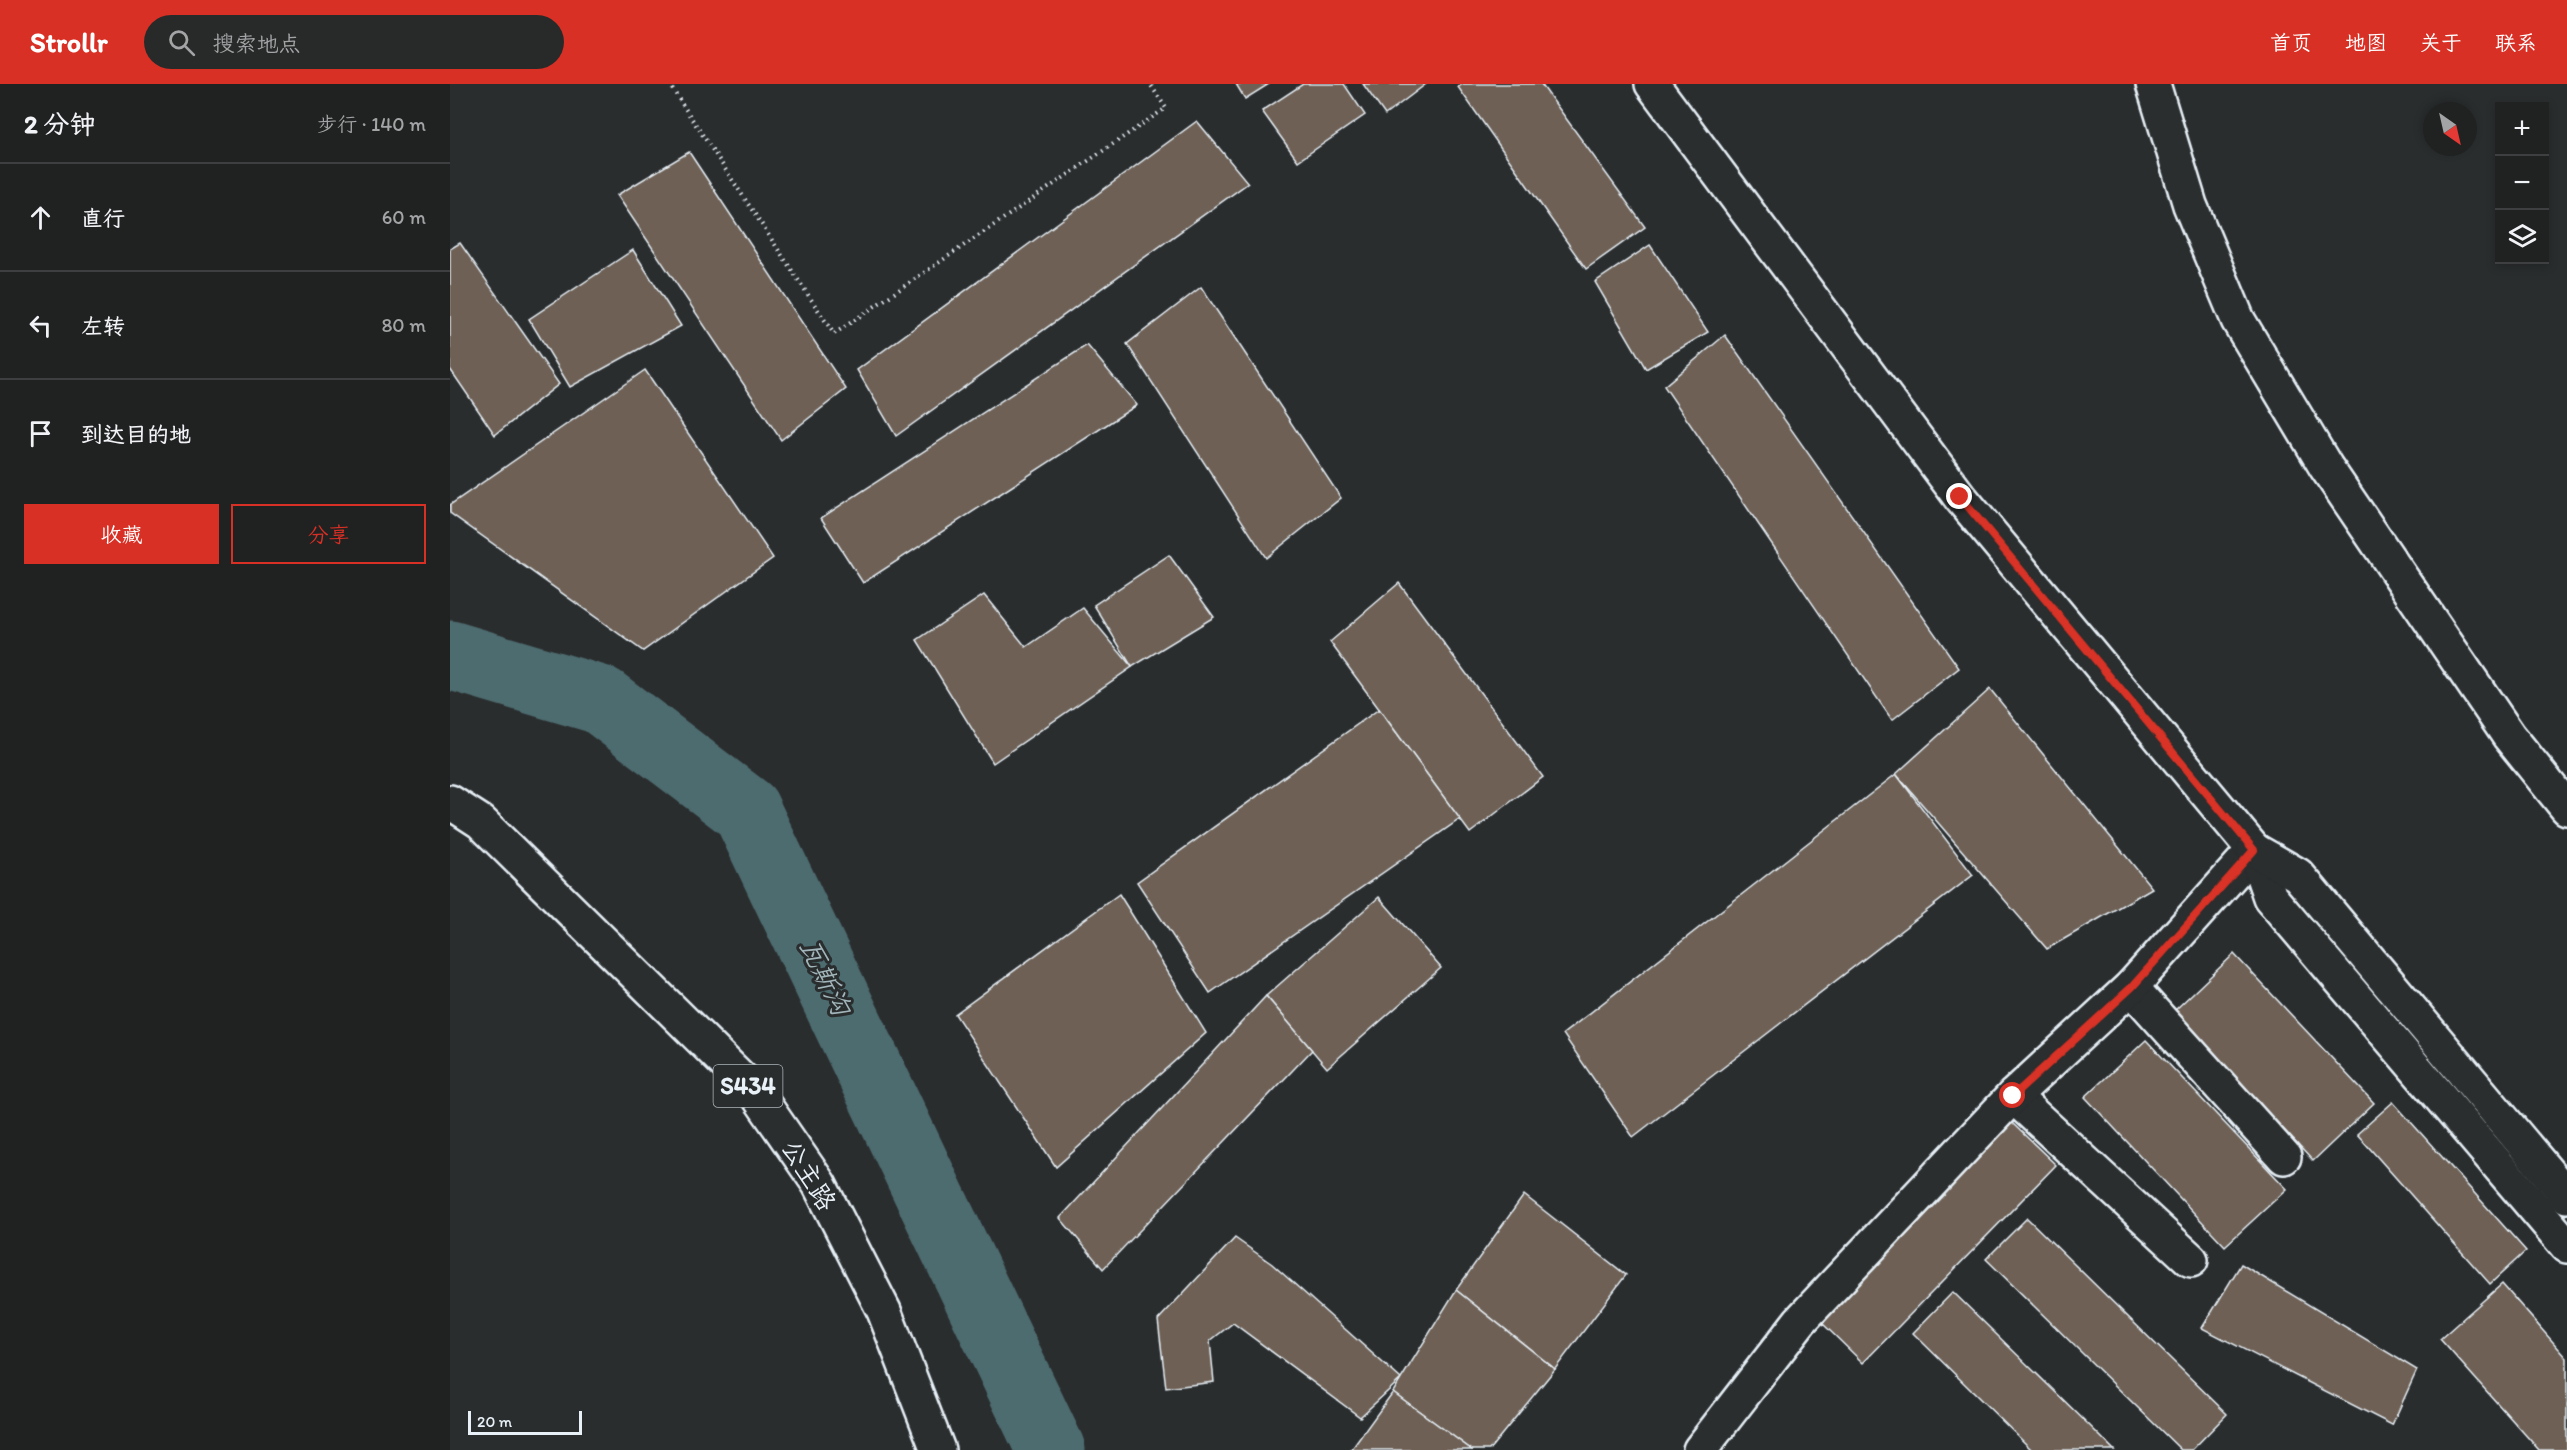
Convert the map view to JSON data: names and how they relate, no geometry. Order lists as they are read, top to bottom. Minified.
{"streets":{"main road":["S434","公主路"]},"water":["瓦斯沟"],"scale_bar":"20 m","north":"bottom right","page":{"header":"Strollr","search":"搜索地点","nav":["首页","地图","关于","联系"],"heading":["2 分钟","步行 · 140 m"],"map_buttons":["+","−"],"list":[["直行","60 m"],["左转","80 m"],"到达目的地"],"buttons":["收藏","分享"],"scale":"20 m"}}
